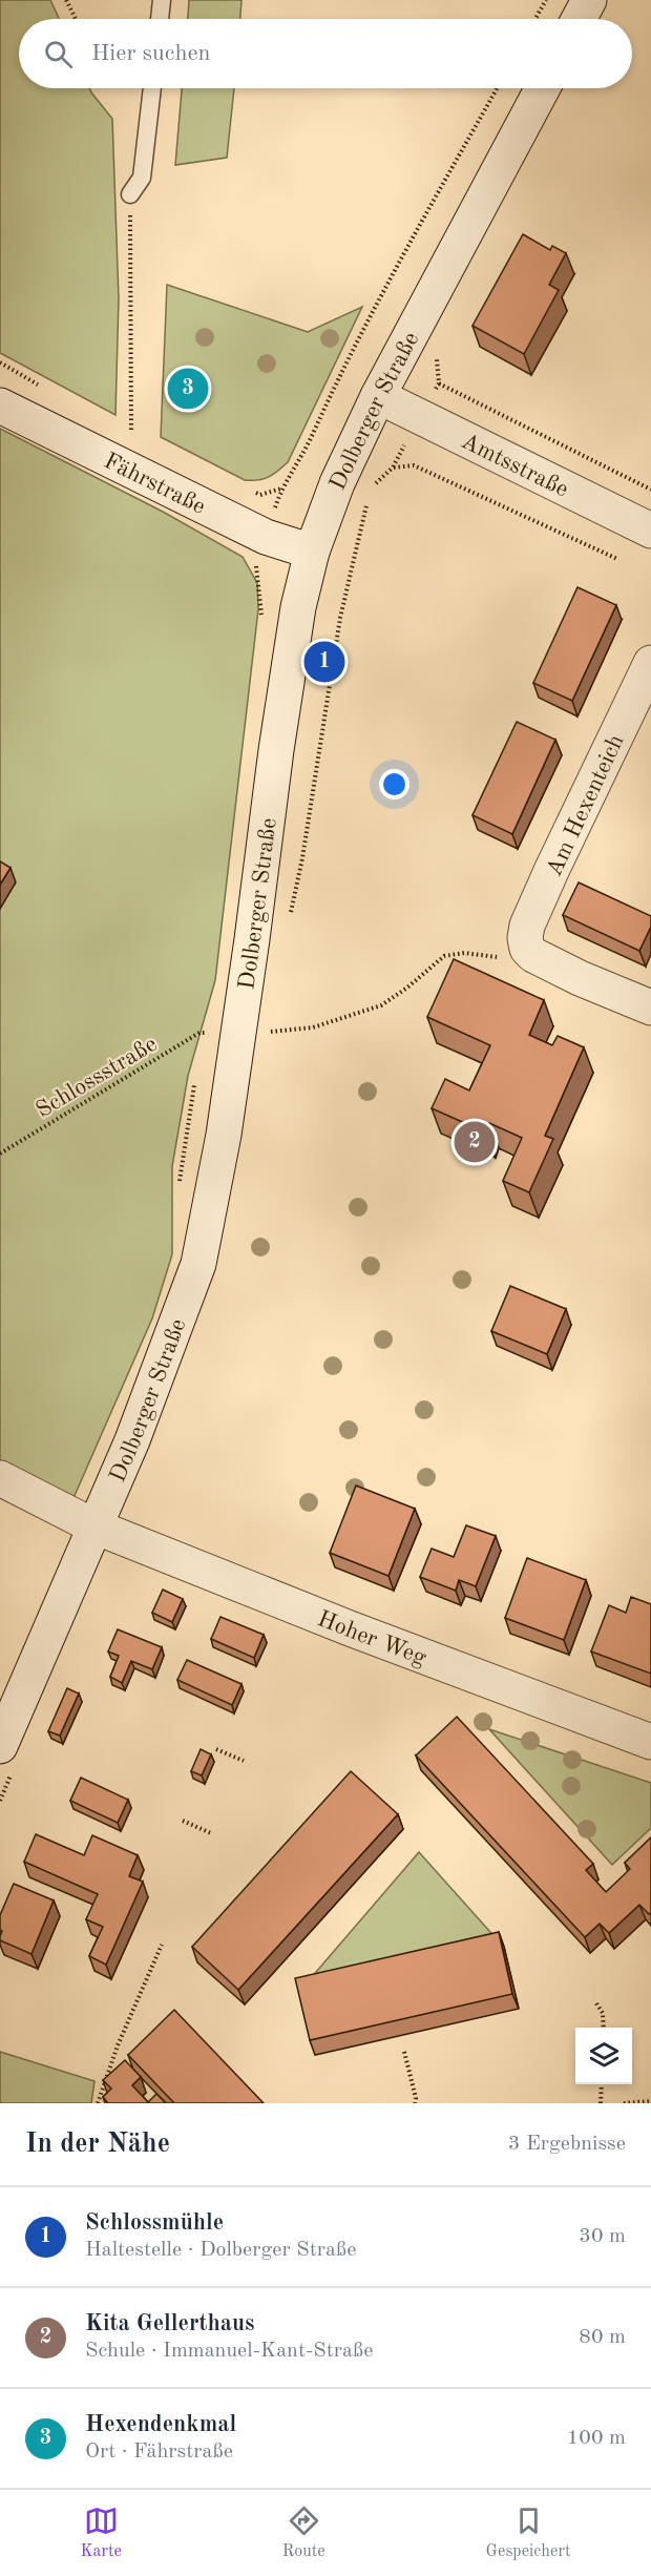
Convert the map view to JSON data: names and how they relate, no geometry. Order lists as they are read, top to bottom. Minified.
{"streets":{"main road":["Dolberger Straße","Amtsstraße","Fährstraße","Am Hexenteich","Hoher Weg"],"path":["Schlossstraße"]},"crossings":[["Dolberger Straße","Amtsstraße"],["Dolberger Straße","Fährstraße"],["Dolberger Straße","Hoher Weg"]],"page":{"search":"Hier suchen","pins":["3","1","2"],"heading":["In der Nähe","3 Ergebnisse"],"list":[{"mark":"1","name":"Schlossmühle","note":"Haltestelle · Dolberger Straße","value":"30 m"},{"mark":"2","name":"Kita Gellerthaus","note":"Schule · Immanuel-Kant-Straße","value":"80 m"},{"mark":"3","name":"Hexendenkmal","note":"Ort · Fährstraße","value":"100 m"}],"nav":["Karte","Route","Gespeichert"]}}
